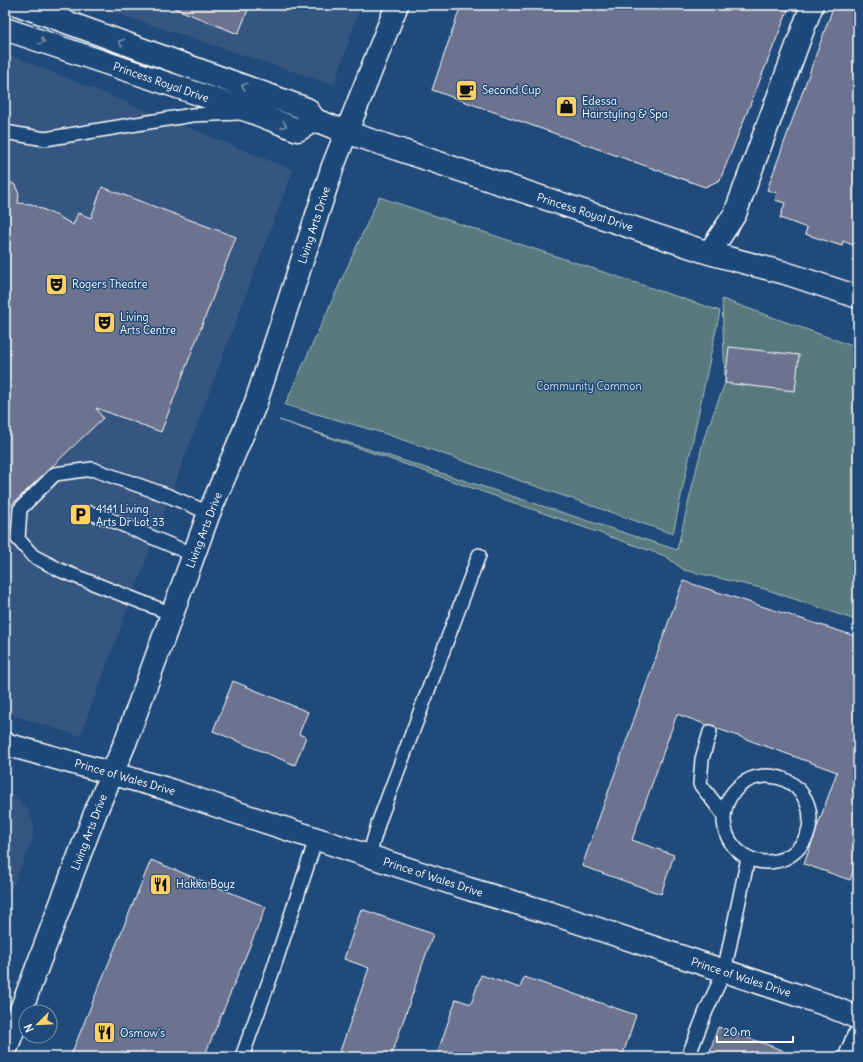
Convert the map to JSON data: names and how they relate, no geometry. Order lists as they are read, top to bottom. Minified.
{"streets":{"street":["Princess Royal Drive","Living Arts Drive","Prince of Wales Drive"]},"crossings":[["Princess Royal Drive","Living Arts Drive"],["Living Arts Drive","Prince of Wales Drive"]],"parks":["Community Common"],"places":{"cafe":["Second Cup"],"shop":["Edessa Hairstyling & Spa"],"theatre":["Rogers Theatre","Living Arts Centre"],"parking":["4141 Living Arts Dr Lot 33"],"restaurant":["Hakka Boyz","Osmow's"]},"scale_bar":"20 m","north":"bottom left"}
